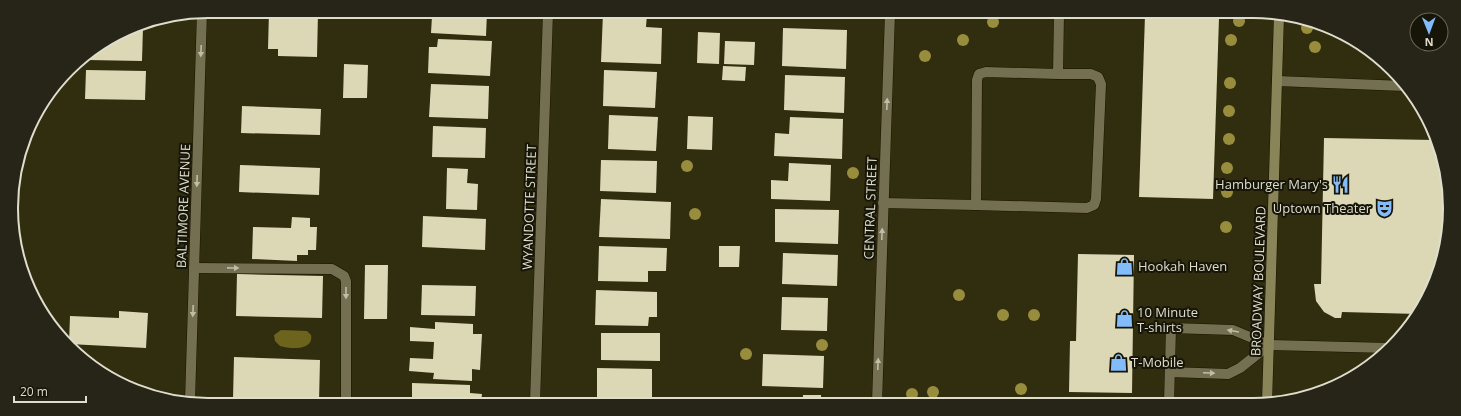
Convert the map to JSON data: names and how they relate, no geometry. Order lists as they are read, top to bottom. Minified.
{"streets":{"main road":["BROADWAY BOULEVARD"],"street":["BALTIMORE AVENUE","WYANDOTTE STREET","CENTRAL STREET"]},"one_way":["BALTIMORE AVENUE","CENTRAL STREET"],"places":{"restaurant":["Hamburger Mary's"],"theatre":["Uptown Theater"],"shop":["Hookah Haven","10 Minute T-shirts","T-Mobile"]},"scale_bar":"20 m","north":"bottom"}
